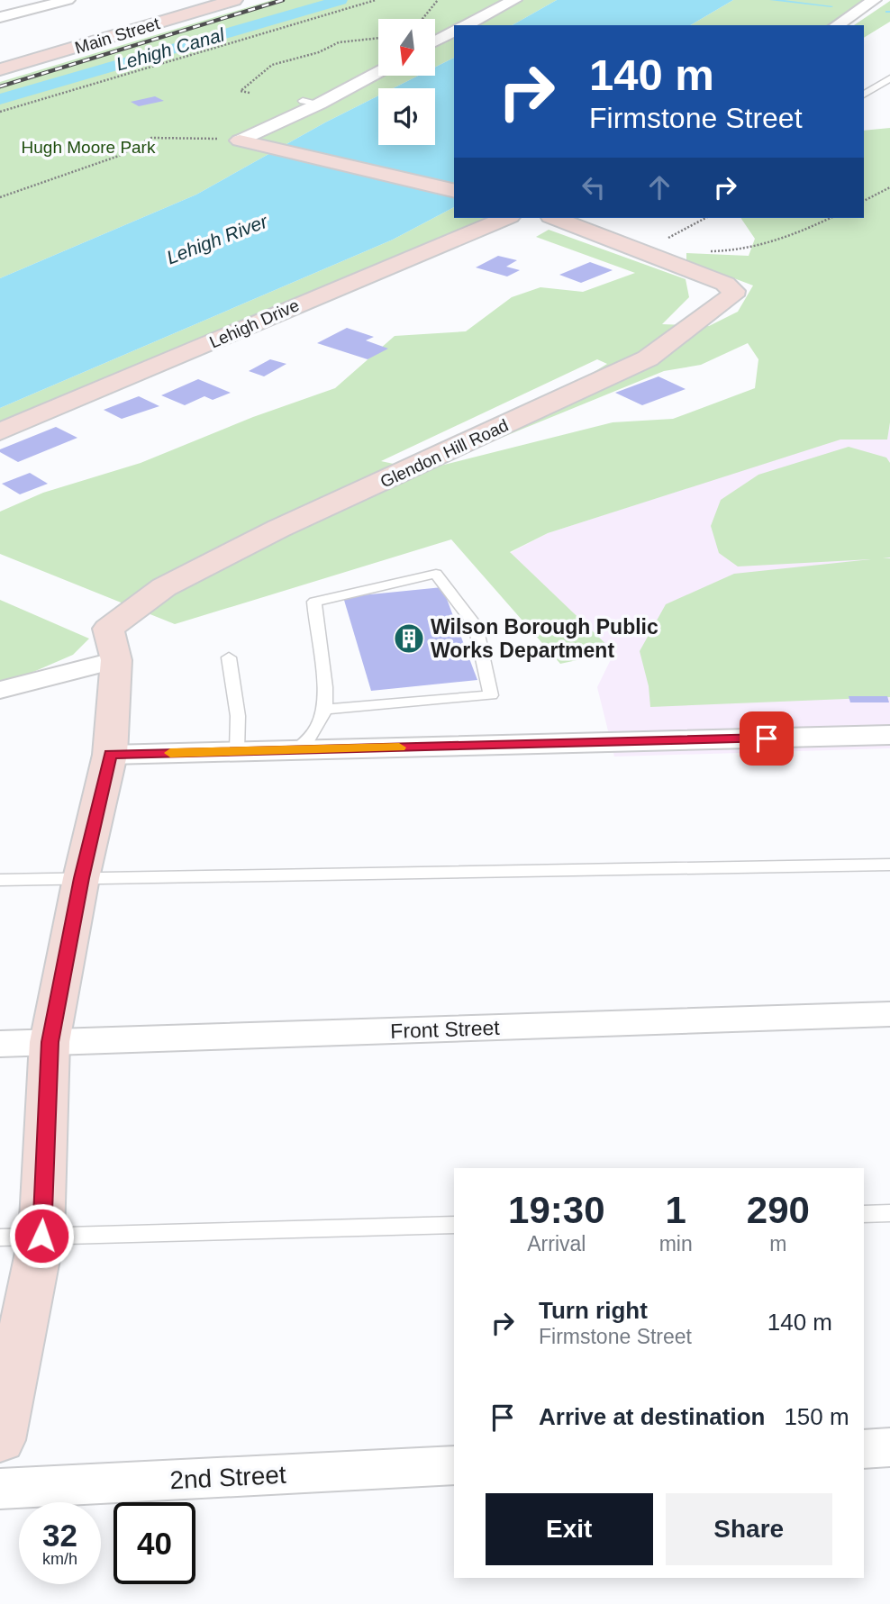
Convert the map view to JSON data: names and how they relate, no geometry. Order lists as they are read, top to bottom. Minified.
{"streets":{"street":["Main Street","Lehigh Drive","Glendon Hill Road","Front Street","2nd Street"]},"water":["Lehigh Canal","Lehigh River"],"parks":["Hugh Moore Park"],"places":{"building":["Wilson Borough Public Works Department"]},"north":"bottom","page":{"turn":["140 m","Firmstone Street"],"eta":["19:30","Arrival","1","min","290","m"],"list":[{"name":"Turn right","note":"Firmstone Street","value":"140 m"},{"name":"Arrive at destination","value":"150 m"}],"buttons":["Exit","Share"],"speed":"32 km/h","limit":"40"}}
